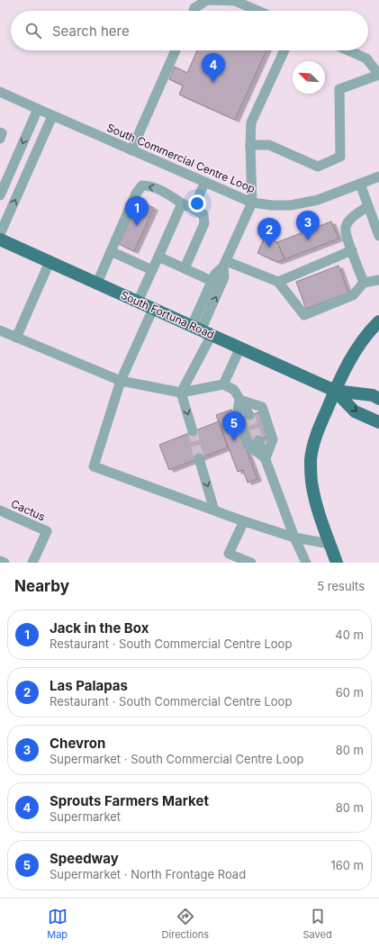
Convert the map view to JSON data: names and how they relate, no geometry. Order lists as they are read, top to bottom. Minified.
{"streets":{"main road":["South Fortuna Road"],"street":["South Commercial Centre Loop","Cactus"]},"north":"top left","page":{"search":"Search here","pins":["4","1","3","2","5"],"heading":["Nearby","5 results"],"list":[{"mark":"1","name":"Jack in the Box","note":"Restaurant · South Commercial Centre Loop","value":"40 m"},{"mark":"2","name":"Las Palapas","note":"Restaurant · South Commercial Centre Loop","value":"60 m"},{"mark":"3","name":"Chevron","note":"Supermarket · South Commercial Centre Loop","value":"80 m"},{"mark":"4","name":"Sprouts Farmers Market","note":"Supermarket","value":"80 m"},{"mark":"5","name":"Speedway","note":"Supermarket · North Frontage Road","value":"160 m"}],"nav":["Map","Directions","Saved"]}}
